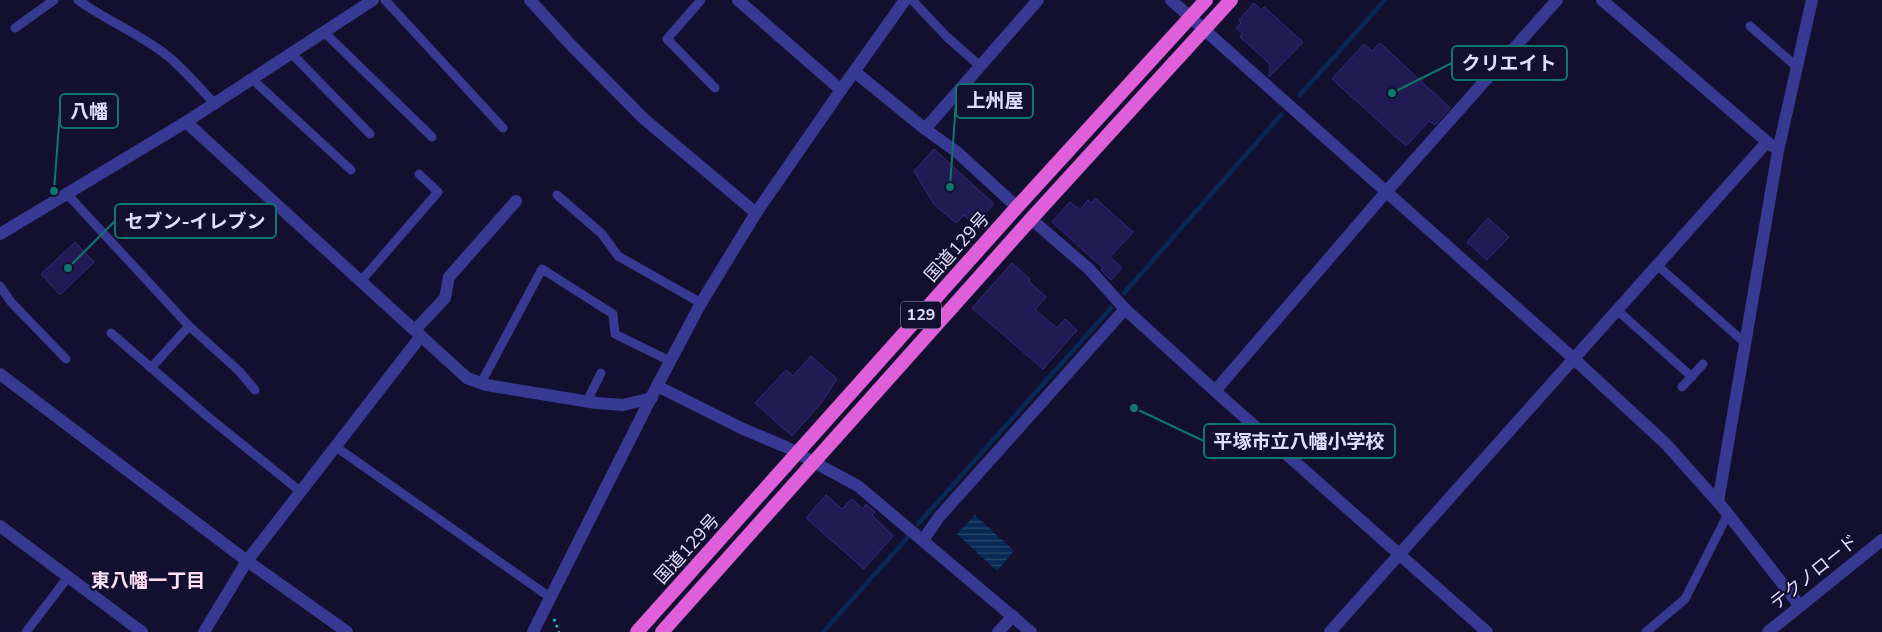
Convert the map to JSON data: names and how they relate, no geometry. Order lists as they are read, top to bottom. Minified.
{"streets":{"highway":["国道129号","129"],"street":["テクノロード"]},"districts":["東八幡一丁目"],"places":["クリエイト","上州屋","八幡","セブン-イレブン","平塚市立八幡小学校"]}
